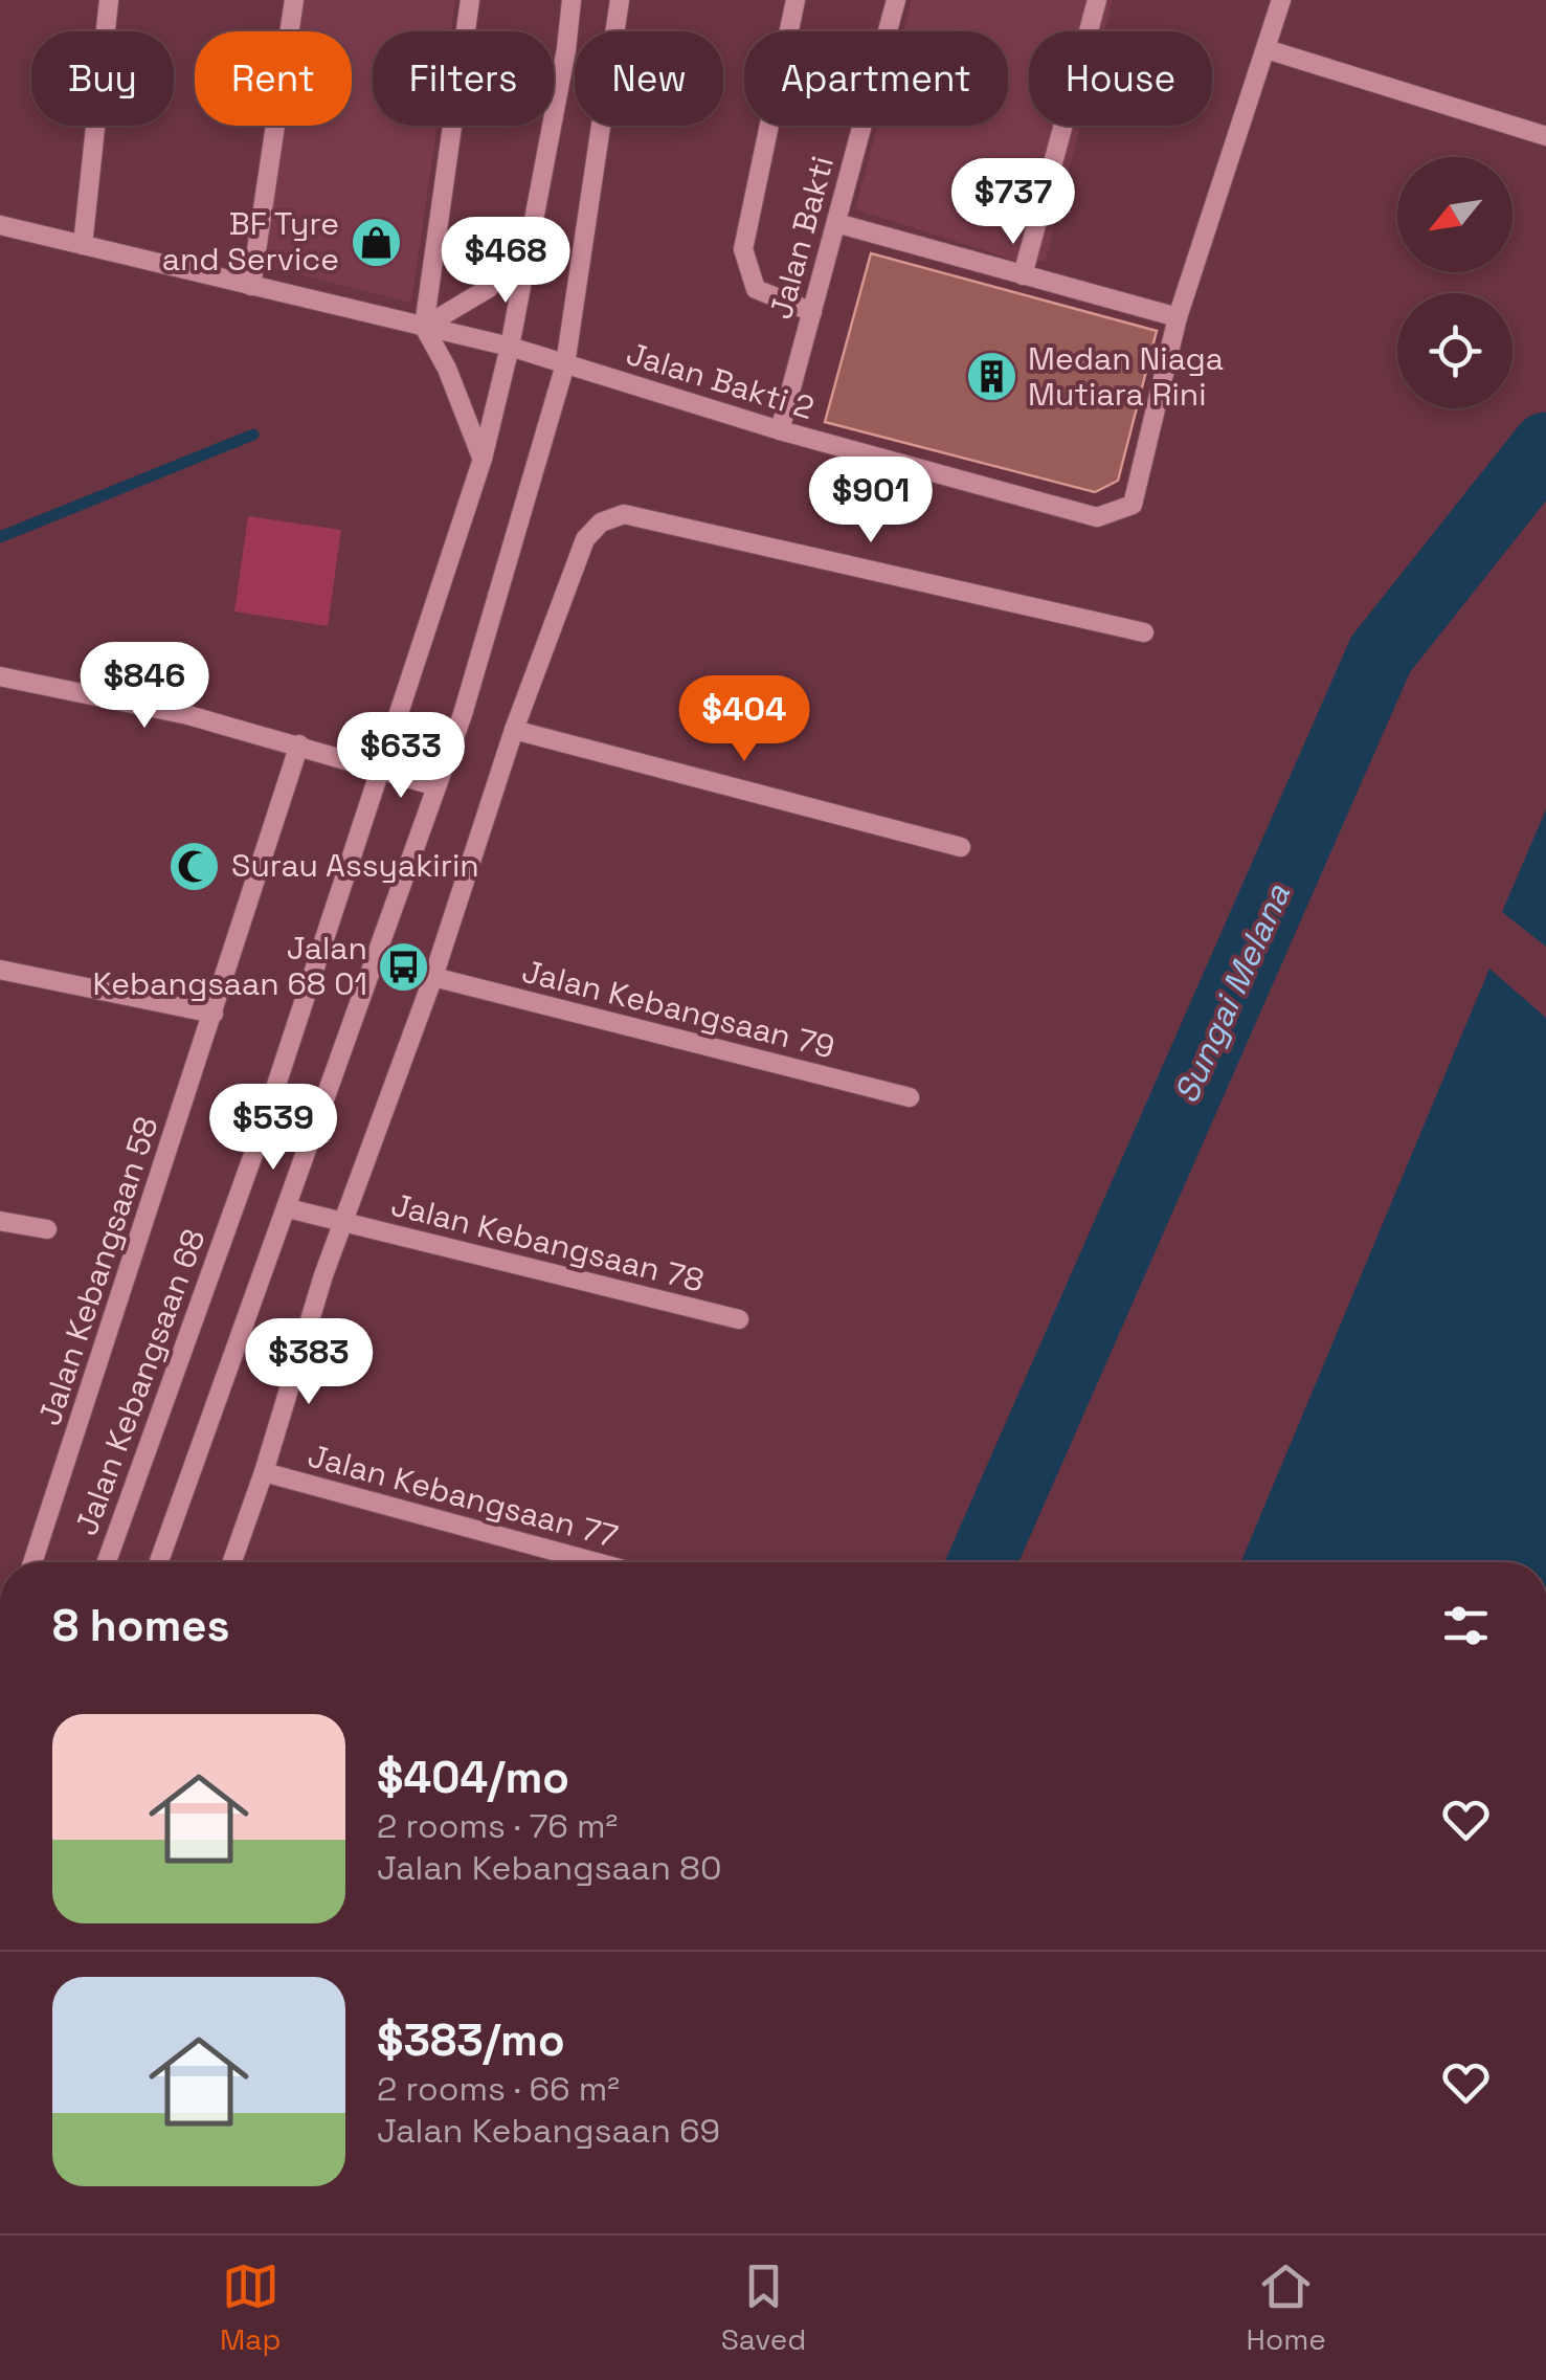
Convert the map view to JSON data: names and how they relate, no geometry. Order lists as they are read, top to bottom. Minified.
{"streets":{"street":["Jalan Bakti","Jalan Bakti 2","Jalan Kebangsaan 79","Jalan Kebangsaan 78","Jalan Kebangsaan 58","Jalan Kebangsaan 68","Jalan Kebangsaan 77"]},"crossings":[["Jalan Bakti","Jalan Bakti 2"],["Jalan Bakti 2","Jalan Kebangsaan 68"]],"water":["Sungai Melana"],"places":{"shop":["BF Tyre and Service"],"building":["Medan Niaga Mutiara Rini"],"mosque":["Surau Assyakirin"],"bus stop":["Jalan Kebangsaan 68 01"]},"north":"bottom left","page":{"chip":["Buy","Rent","Filters","New","Apartment","House"],"price":["$737","$468","$901","$846","$404","$633","$539","$383"],"heading":"8 homes","list":[{"name":"$404/mo","note":"2 rooms · 76 m² · Jalan Kebangsaan 80"},{"name":"$383/mo","note":"2 rooms · 66 m² · Jalan Kebangsaan 69"}],"tabs":["Map","Saved","Home"]}}
